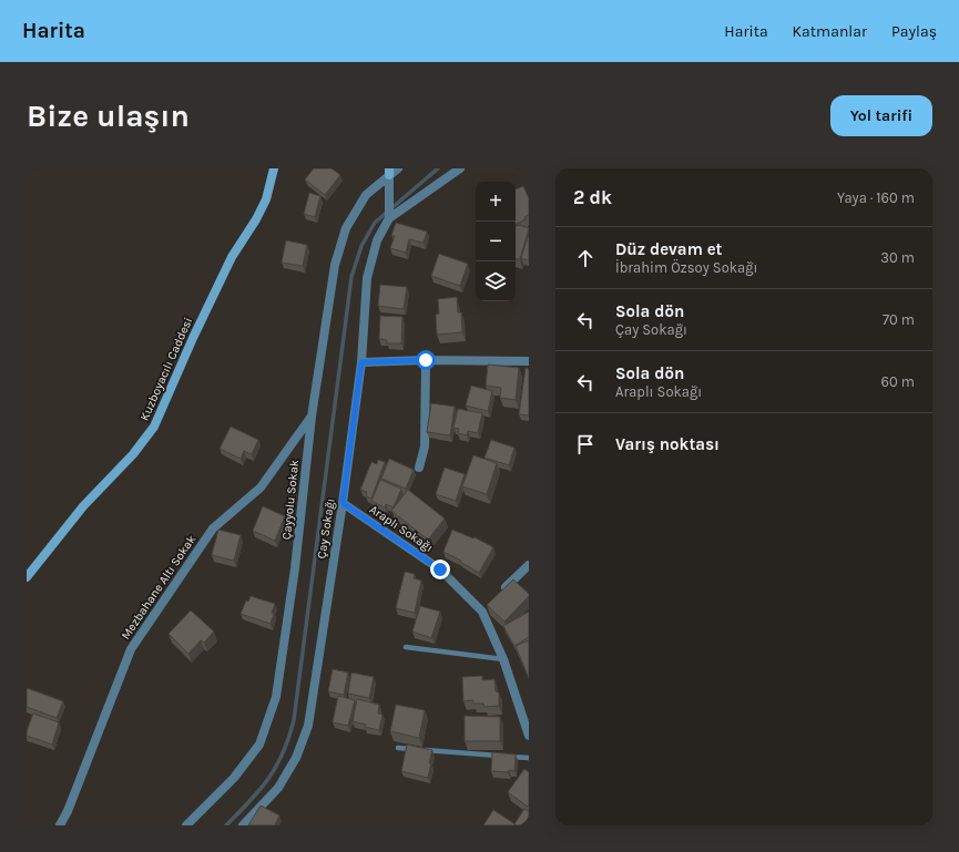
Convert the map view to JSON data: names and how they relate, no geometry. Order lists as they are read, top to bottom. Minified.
{"streets":{"street":["Kuzboyacılı Caddesi","Çayyolu Sokak","Çay Sokağı","Araplı Sokağı","Mezbahane Altı Sokak"]},"crossings":[["Çayyolu Sokak","Mezbahane Altı Sokak"],["Çay Sokağı","Araplı Sokağı"]],"page":{"header":"Harita","nav":["Harita","Katmanlar","Paylaş"],"buttons":"Yol tarifi","title":"Bize ulaşın","heading":["2 dk","Yaya · 160 m"],"map_buttons":["+","−"],"list":[["Düz devam et","İbrahim Özsoy Sokağı","30 m"],["Sola dön","Çay Sokağı","70 m"],["Sola dön","Araplı Sokağı","60 m"],"Varış noktası"]}}
